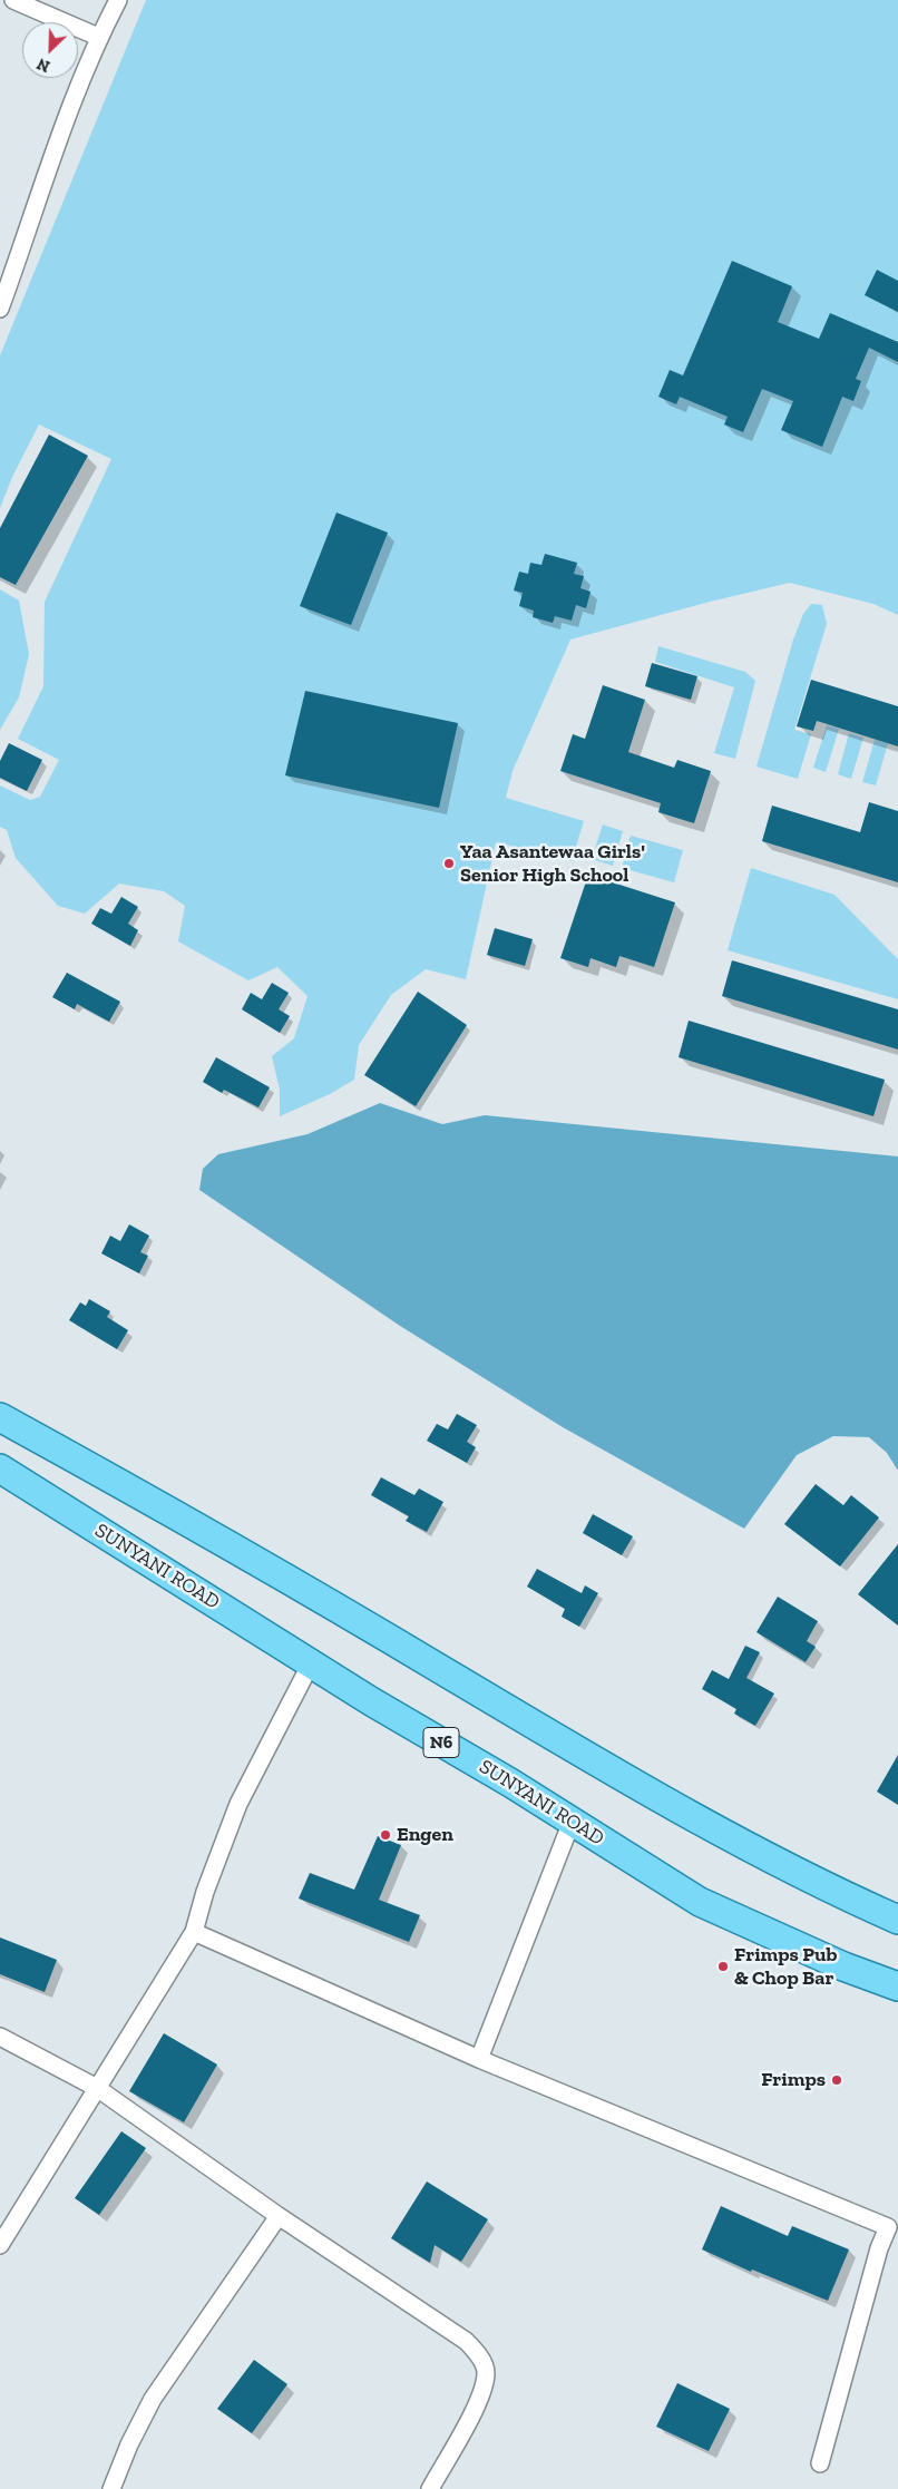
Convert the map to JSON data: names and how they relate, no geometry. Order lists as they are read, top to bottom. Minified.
{"streets":{"main road":["SUNYANI ROAD","N6"]},"places":["Yaa Asantewaa Girls' Senior High School","Engen","Frimps Pub & Chop Bar","Frimps"],"north":"bottom left"}
